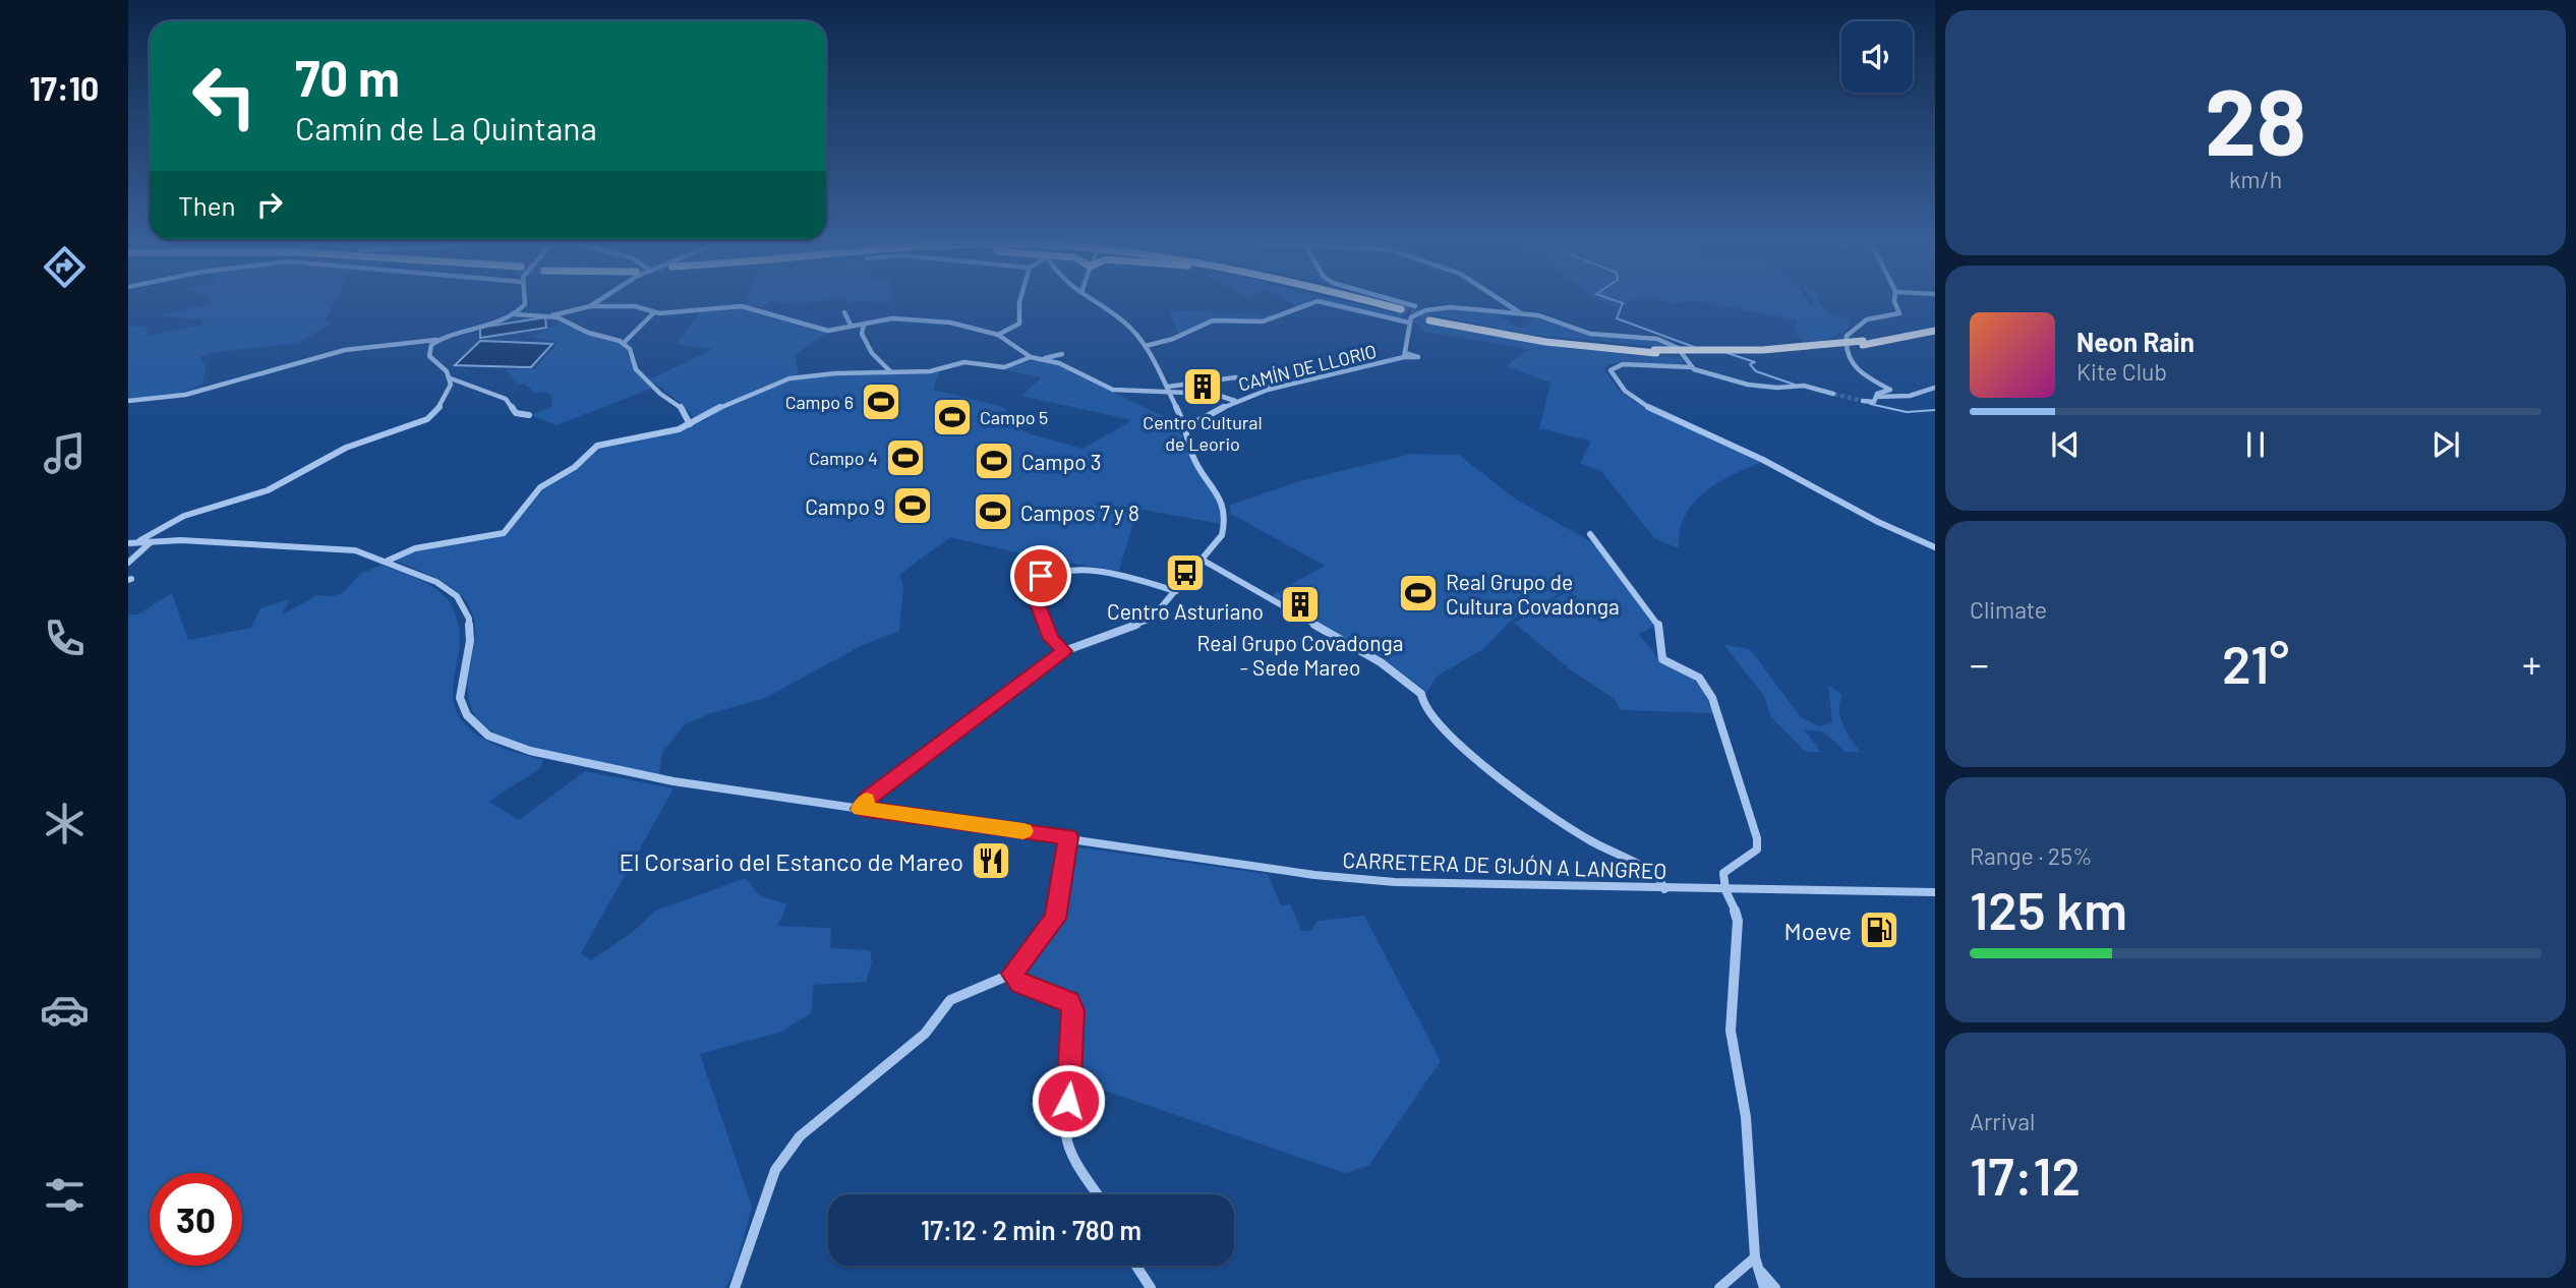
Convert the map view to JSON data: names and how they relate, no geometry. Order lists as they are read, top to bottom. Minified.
{"streets":{"street":["CAMÍN DE LLORIO","CARRETERA DE GIJÓN A LANGREO"]},"places":{"building":["Centro Cultural de Leorio","Real Grupo Covadonga - Sede Mareo"],"sports":["Campo 6","Campo 5","Campo 4","Campo 3","Campo 9","Campos 7 y 8","Real Grupo de Cultura Covadonga"],"bus stop":["Centro Asturiano"],"restaurant":["El Corsario del Estanco de Mareo"],"fuel station":["Moeve"]},"page":{"tabs":"17:10","tile":[["28","km/h"],"Climate",["Range · 25%","125 km"],["Arrival","17:12"]],"turn":["70 m","Camín de La Quintana"],"then":"Then","song":["Neon Rain","Kite Club"],"heat":["−","21°","+"],"limit":"30","trip":"17:12 · 2 min · 780 m"}}
